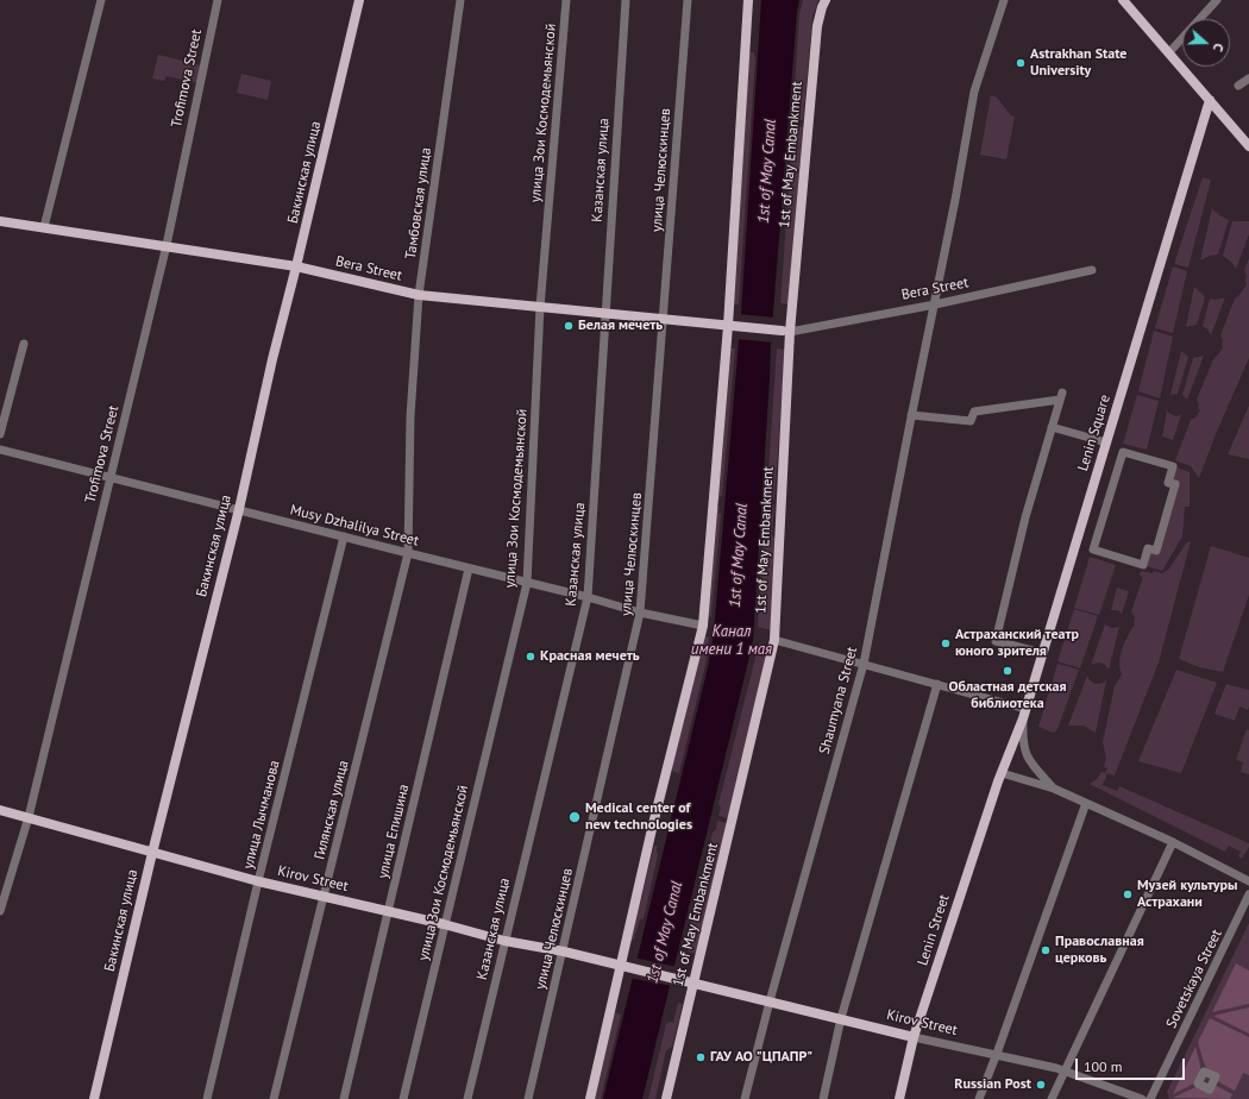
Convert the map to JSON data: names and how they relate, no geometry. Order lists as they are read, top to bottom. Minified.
{"streets":{"main road":["1st of May Embankment","Бакинская улица","Bera Street","Lenin Square","Kirov Street","Lenin Street"],"street":["Trofimova Street","улица Зои Космодемьянской","Казанская улица","улица Челюскинцев","Тамбовская улица","Musy Dzhalilya Street","Shaumyana Street","Гилянская улица","улица Лычманова","улица Епишина","Sovetskaya Street"]},"crossings":[["Trofimova Street","Bera Street"],["Trofimova Street","Musy Dzhalilya Street"],["Trofimova Street","Kirov Street"],["улица Зои Космодемьянской","Bera Street"],["улица Зои Космодемьянской","Musy Dzhalilya Street"],["улица Зои Космодемьянской","Kirov Street"],["1st of May Embankment","Bera Street"],["1st of May Embankment","Kirov Street"],["Казанская улица","Bera Street"],["Казанская улица","Musy Dzhalilya Street"],["Казанская улица","Kirov Street"],["улица Челюскинцев","Bera Street"],["улица Челюскинцев","Musy Dzhalilya Street"],["улица Челюскинцев","Kirov Street"],["Бакинская улица","Bera Street"],["Бакинская улица","Musy Dzhalilya Street"],["Бакинская улица","Kirov Street"],["Тамбовская улица","Bera Street"],["Тамбовская улица","Musy Dzhalilya Street"],["Тамбовская улица","Гилянская улица"],["Bera Street","Shaumyana Street"],["Lenin Square","Lenin Street"],["Musy Dzhalilya Street","Гилянская улица"],["Musy Dzhalilya Street","улица Лычманова"],["Musy Dzhalilya Street","улица Епишина"],["Shaumyana Street","Kirov Street"],["Гилянская улица","Kirov Street"],["улица Лычманова","Kirov Street"],["улица Епишина","Kirov Street"],["Kirov Street","Lenin Street"]],"water":["1st of May Canal","Канал имени 1 мая"],"places":["Astrakhan State University","Белая мечеть","Астраханский театр юного зрителя","Красная мечеть","Областная детская библиотека","Medical center of new technologies","Музей культуры Астрахани","Православная церковь","ГАУ АО \"ЦПАПР\"","Russian Post"],"scale_bar":"100 m","north":"right"}
